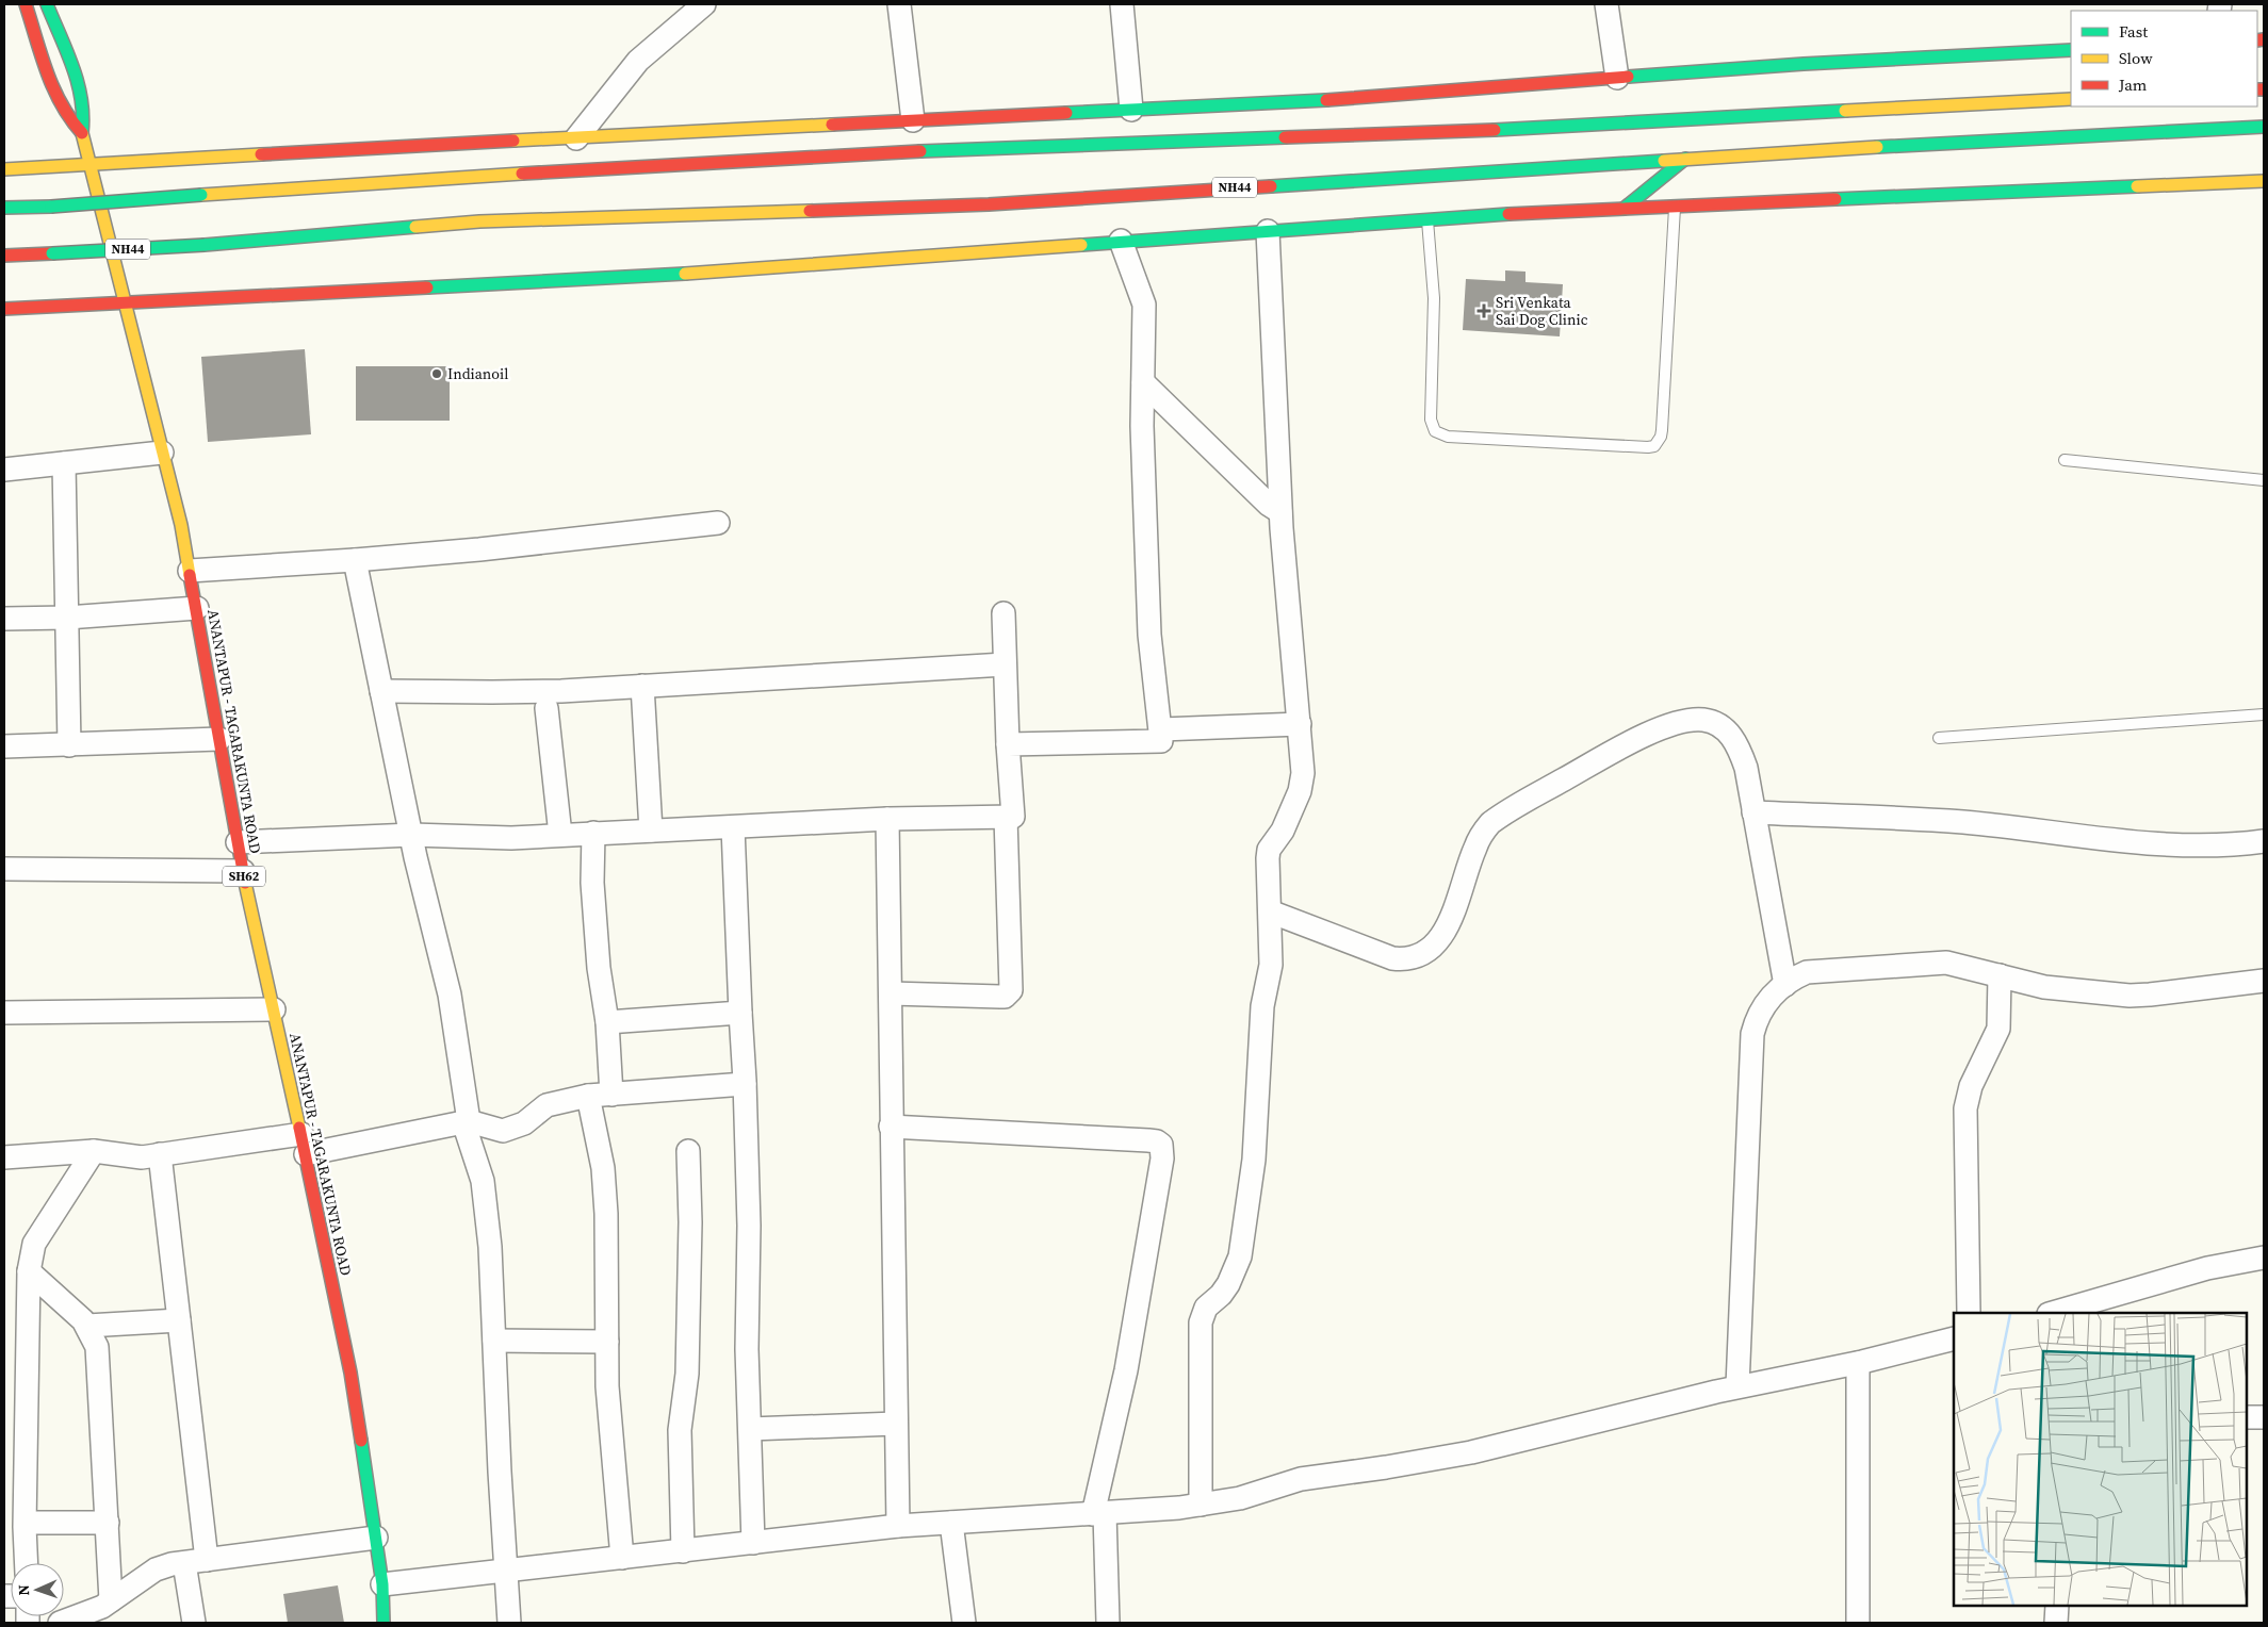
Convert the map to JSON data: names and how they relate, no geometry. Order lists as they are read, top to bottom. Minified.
{"streets":{"main road":["NH44","ANANTAPUR - TAGARAKUNTA ROAD","SH62"]},"places":{"health":["Sri Venkata Sai Dog Clinic"],"other":["Indianoil"]},"legend":["Fast","Slow","Jam"],"north":"left"}
